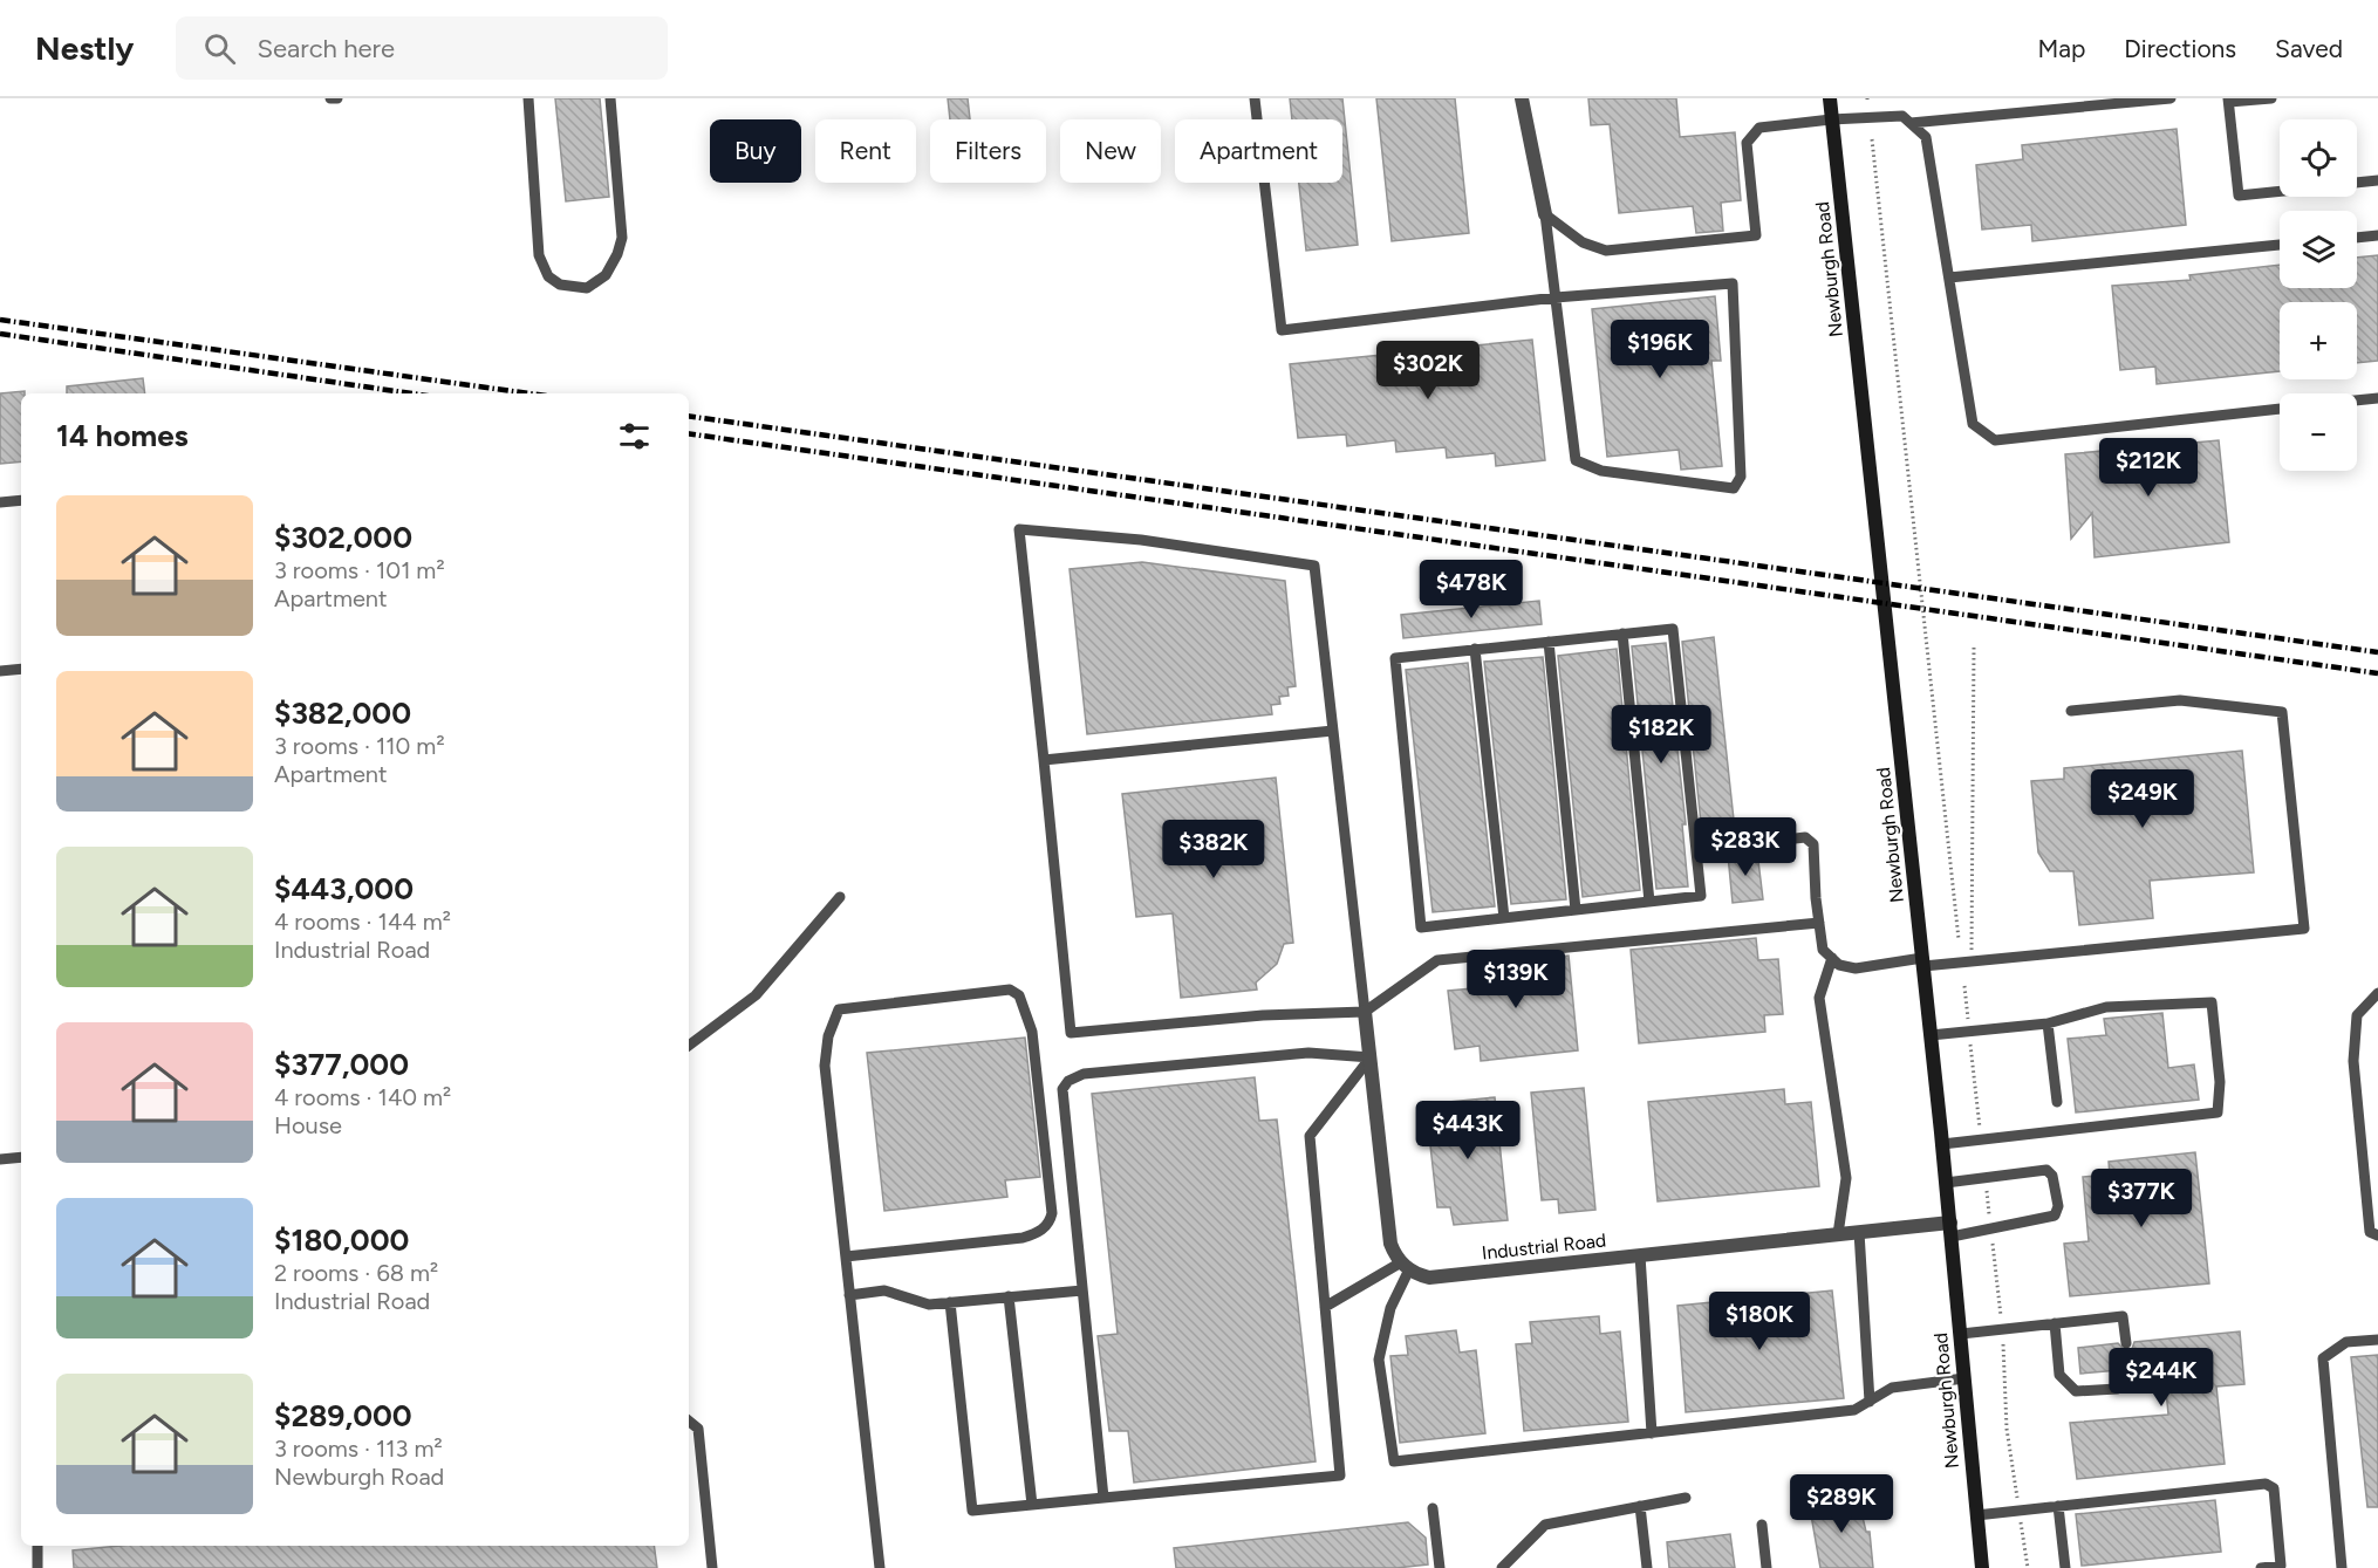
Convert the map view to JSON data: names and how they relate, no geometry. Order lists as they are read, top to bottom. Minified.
{"streets":{"main road":["Newburgh Road"],"street":["Industrial Road"]},"crossings":[["Newburgh Road","Industrial Road"]],"page":{"header":"Nestly","search":"Search here","nav":["Map","Directions","Saved"],"map_buttons":["+","−"],"chip":["Buy","Rent","Filters","New","Apartment"],"price":["$196K","$302K","$212K","$478K","$182K","$249K","$283K","$382K","$139K","$443K","$377K","$180K","$244K","$289K"],"heading":"14 homes","list":[{"name":"$302,000","note":"3 rooms · 101 m² · Apartment"},{"name":"$382,000","note":"3 rooms · 110 m² · Apartment"},{"name":"$443,000","note":"4 rooms · 144 m² · Industrial Road"},{"name":"$377,000","note":"4 rooms · 140 m² · House"},{"name":"$180,000","note":"2 rooms · 68 m² · Industrial Road"},{"name":"$289,000","note":"3 rooms · 113 m² · Newburgh Road"}]}}
